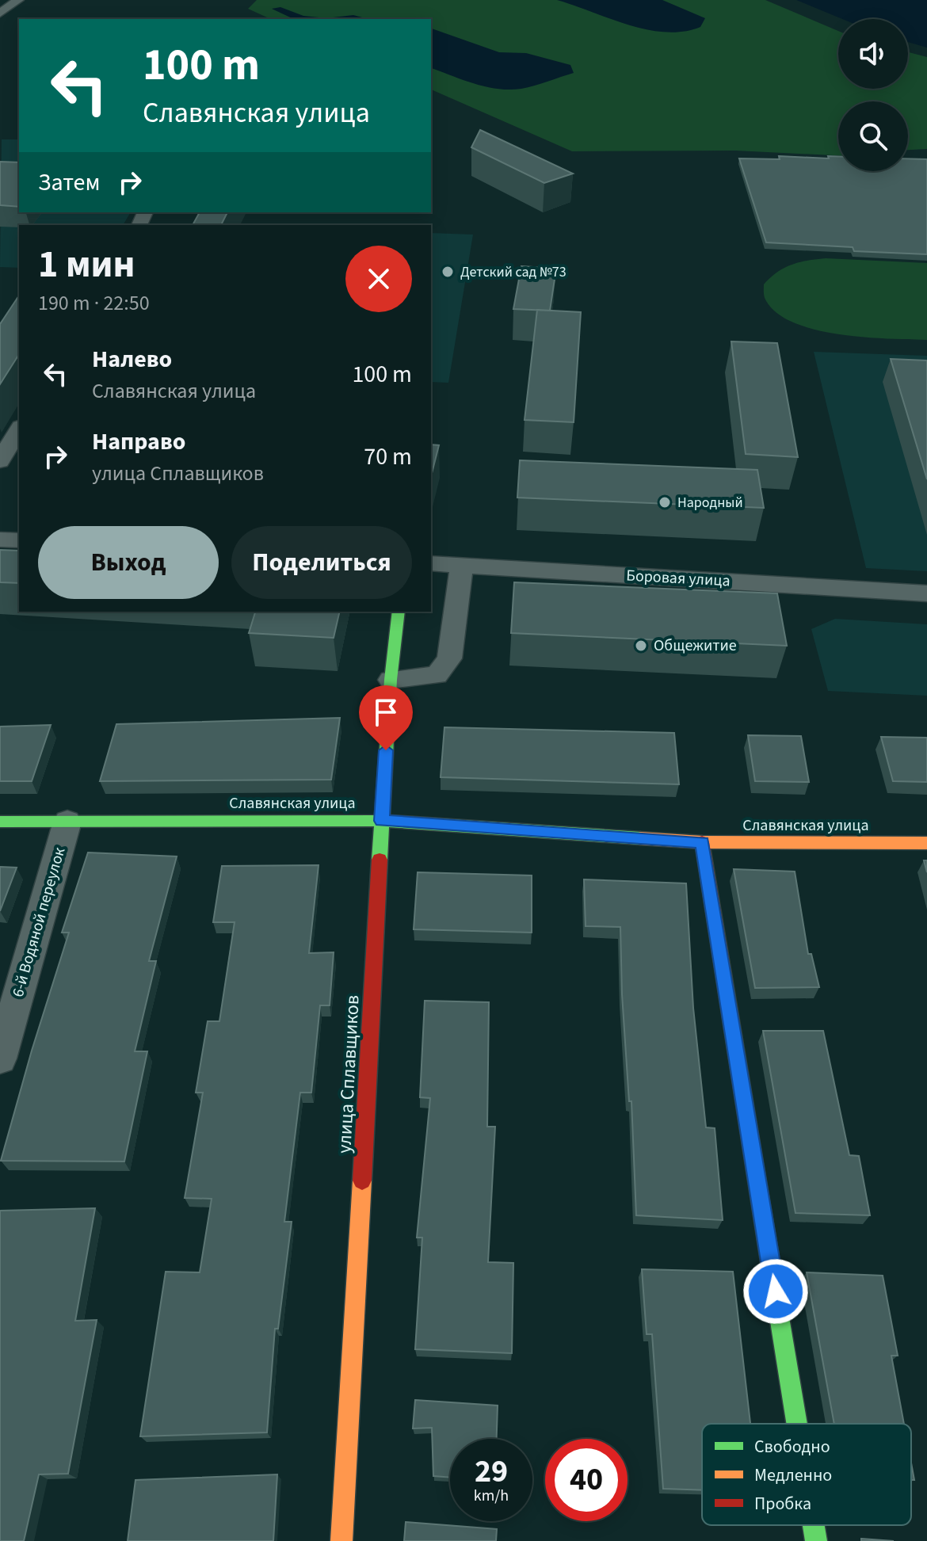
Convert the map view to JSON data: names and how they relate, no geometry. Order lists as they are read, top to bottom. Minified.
{"streets":{"street":["Боровая улица","Славянская улица","6-й Водяной переулок","улица Сплавщиков"]},"crossings":[["Славянская улица","6-й Водяной переулок"],["Славянская улица","улица Сплавщиков"]],"places":["Детский сад №73","Народный","Общежитие"],"legend":["Свободно","Медленно","Пробка"],"page":{"turn":["100 m","Славянская улица"],"then":"Затем","heading":["1 мин","190 m · 22:50"],"list":[{"name":"Налево","note":"Славянская улица","value":"100 m"},{"name":"Направо","note":"улица Сплавщиков","value":"70 m"}],"buttons":["Выход","Поделиться"],"speed":"29 km/h","limit":"40"}}
